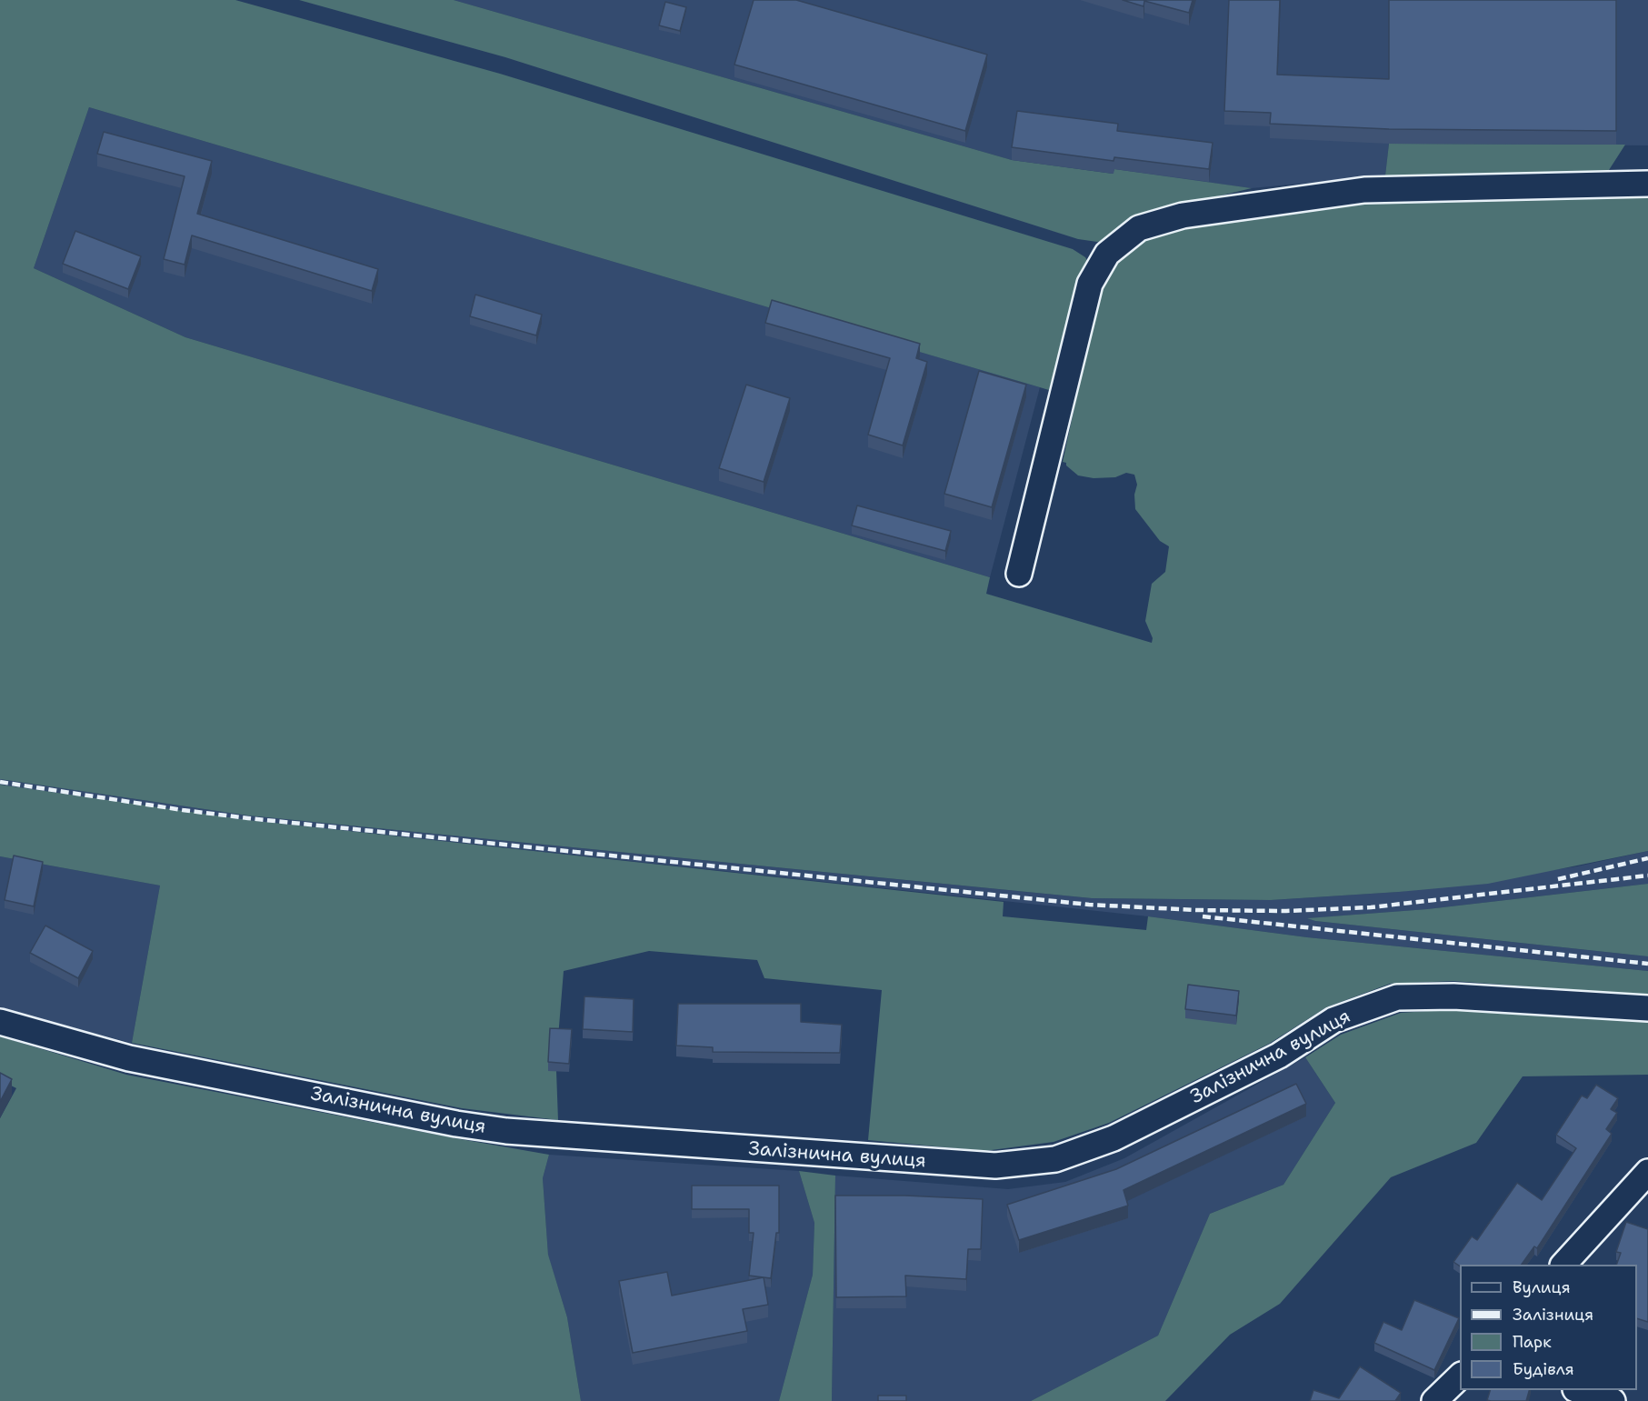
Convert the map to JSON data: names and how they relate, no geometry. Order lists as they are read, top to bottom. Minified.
{"streets":{"street":["Залізнична вулиця"]},"legend":["Вулиця","Залізниця","Парк","Будівля"]}
